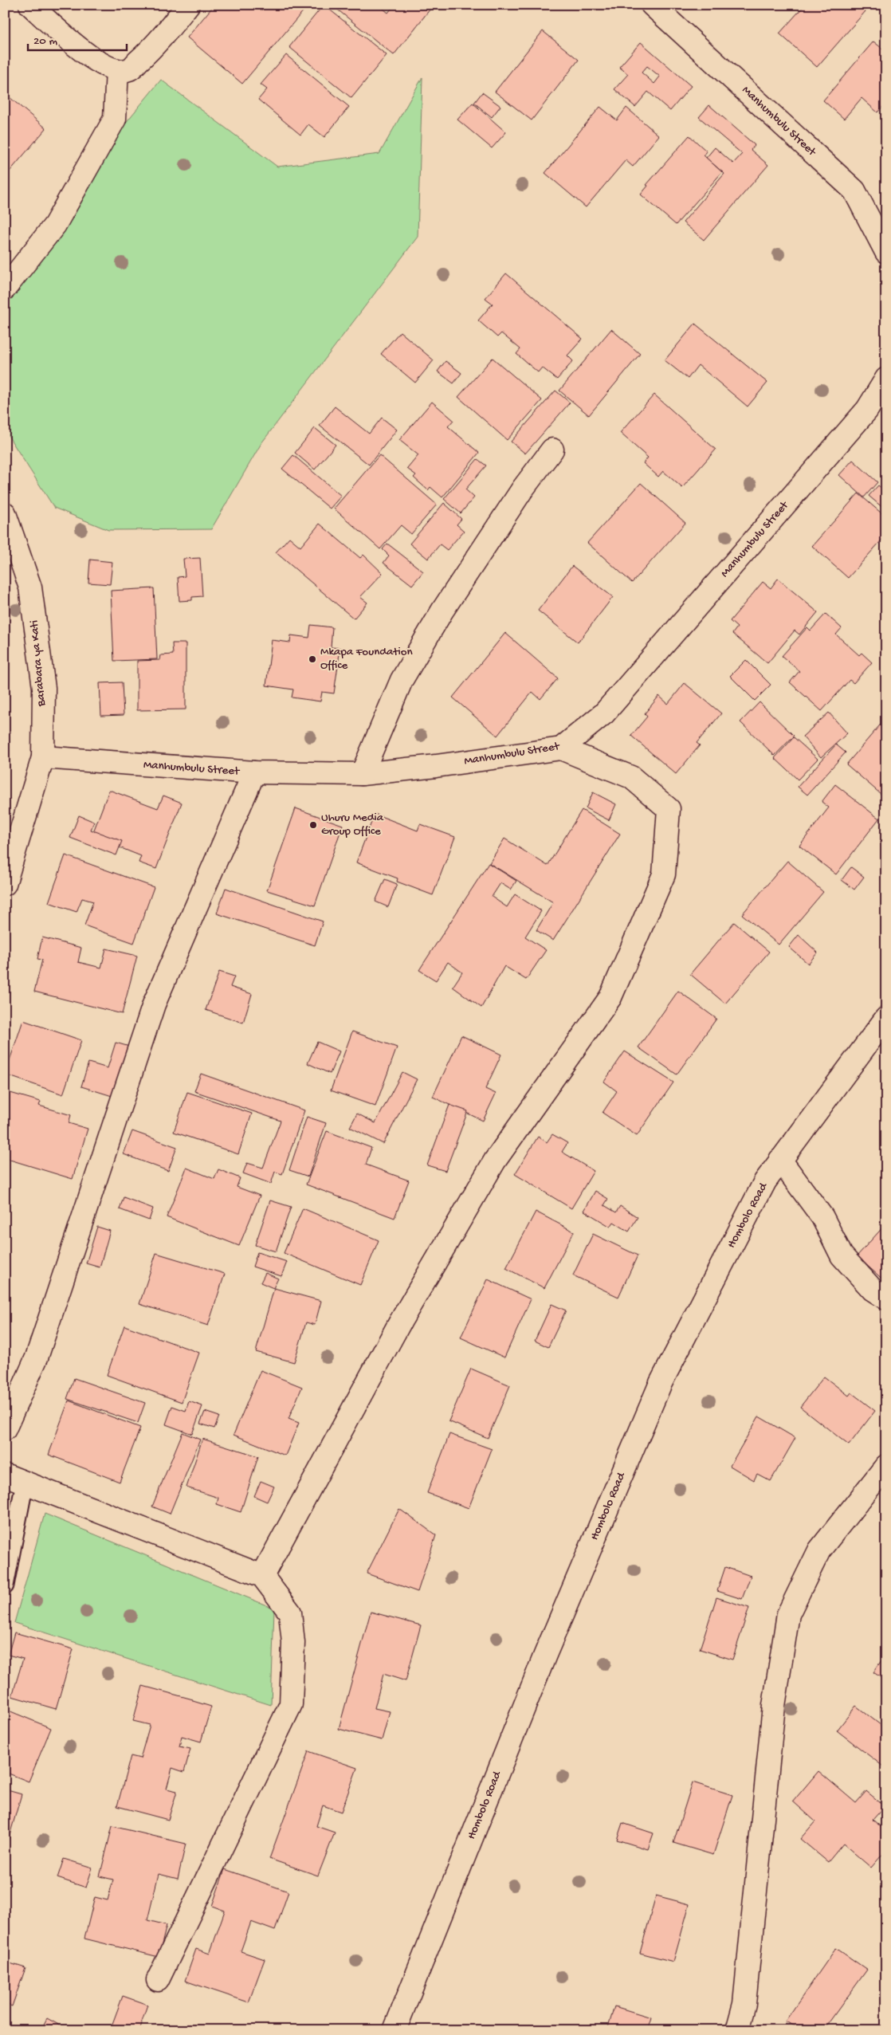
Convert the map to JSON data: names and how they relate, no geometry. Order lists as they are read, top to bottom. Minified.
{"streets":{"street":["Manhumbulu Street","Barabara ya Kati","Hombolo Road"]},"crossings":[["Manhumbulu Street","Barabara ya Kati"]],"places":["Mkapa Foundation Office","Uhuru Media Group Office"],"scale_bar":"20 m"}
